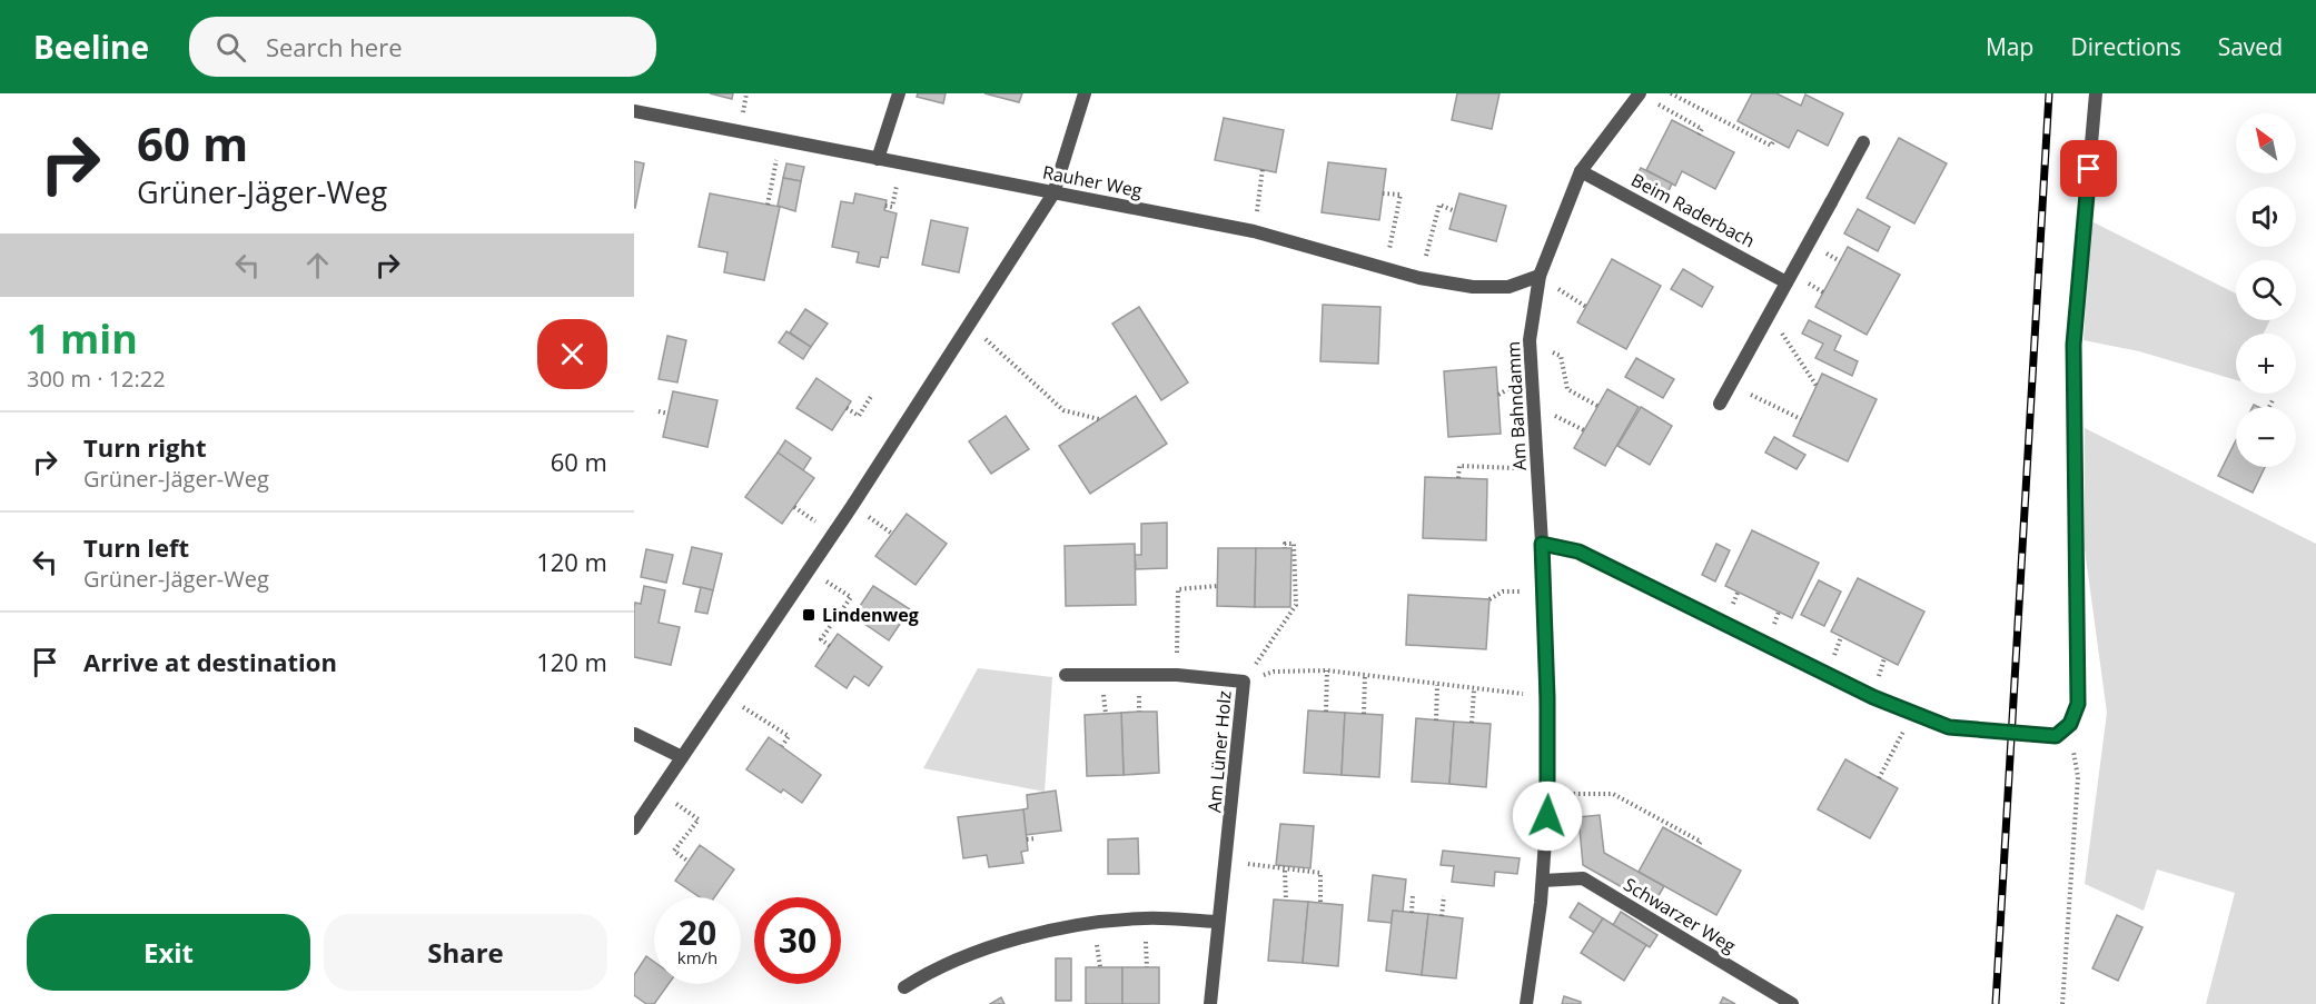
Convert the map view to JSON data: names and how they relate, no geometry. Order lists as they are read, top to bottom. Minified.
{"streets":{"street":["Rauher Weg","Beim Raderbach","Am Bahndamm","Am Lüner Holz","Schwarzer Weg"]},"crossings":[["Rauher Weg","Am Bahndamm"],["Beim Raderbach","Am Bahndamm"]],"places":{"transit":["Lindenweg"]},"north":"top left","page":{"header":"Beeline","search":"Search here","nav":["Map","Directions","Saved"],"turn":["60 m","Grüner-Jäger-Weg"],"map_buttons":["+","−"],"heading":["1 min","300 m · 12:22"],"list":[{"name":"Turn right","note":"Grüner-Jäger-Weg","value":"60 m"},{"name":"Turn left","note":"Grüner-Jäger-Weg","value":"120 m"},{"name":"Arrive at destination","value":"120 m"}],"speed":"20 km/h","limit":"30","buttons":["Exit","Share"]}}
